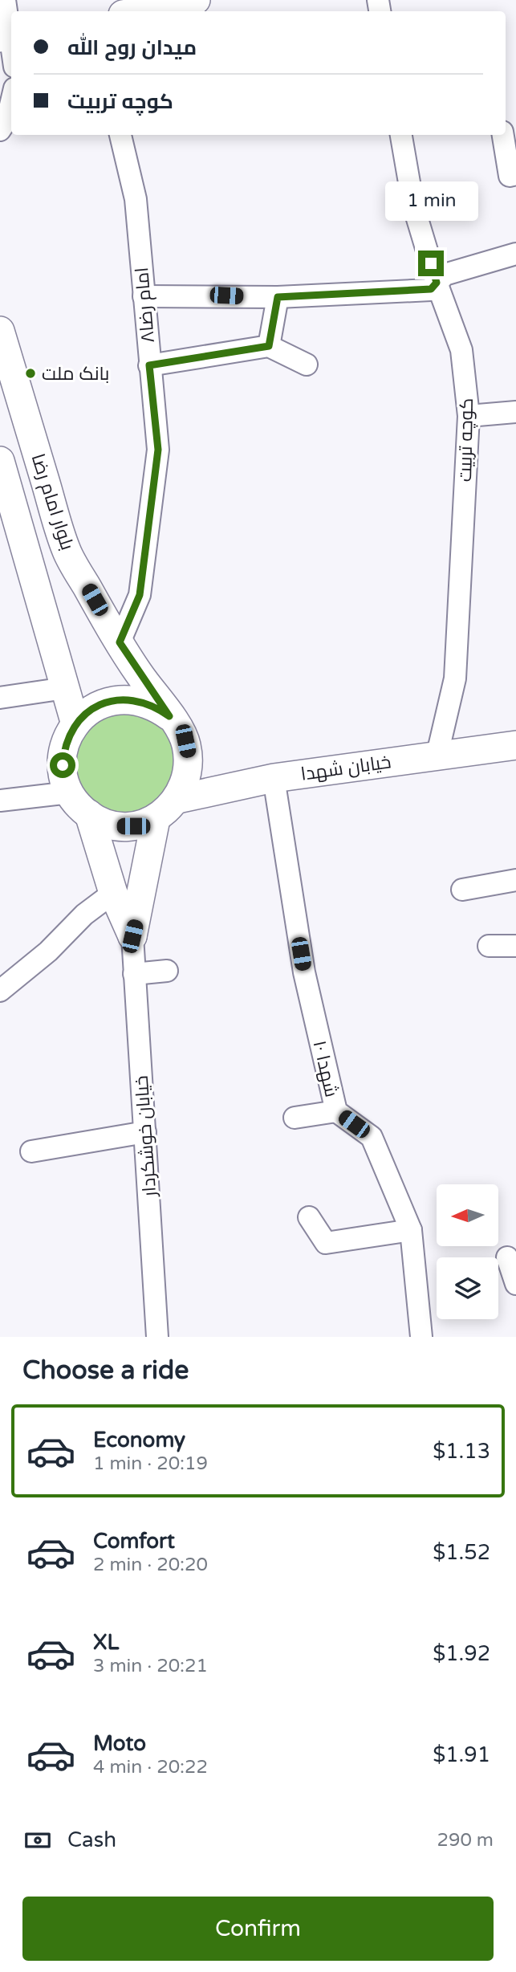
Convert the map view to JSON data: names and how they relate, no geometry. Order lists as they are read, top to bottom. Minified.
{"streets":{"main road":["بلوار امام رضا","خیابان شهدا"],"street":["۸امام رضا","کوچه تربیت","شهدا ۱۰","خیابان خوشکردار"]},"crossings":[["۸امام رضا","بلوار امام رضا"],["کوچه تربیت","خیابان شهدا"],["بلوار امام رضا","خیابان شهدا"],["خیابان شهدا","شهدا ۱۰"]],"places":["بانک ملت"],"north":"left","page":{"banner":["میدان روح الله","کوچه تربیت"],"bubble":"1 min","heading":"Choose a ride","list":[{"name":"Economy","note":"1 min · 20:19","value":"$1.13"},{"name":"Comfort","note":"2 min · 20:20","value":"$1.52"},{"name":"XL","note":"3 min · 20:21","value":"$1.92"},{"name":"Moto","note":"4 min · 20:22","value":"$1.91"}],"pay":["Cash","290 m"],"buttons":"Confirm"}}
